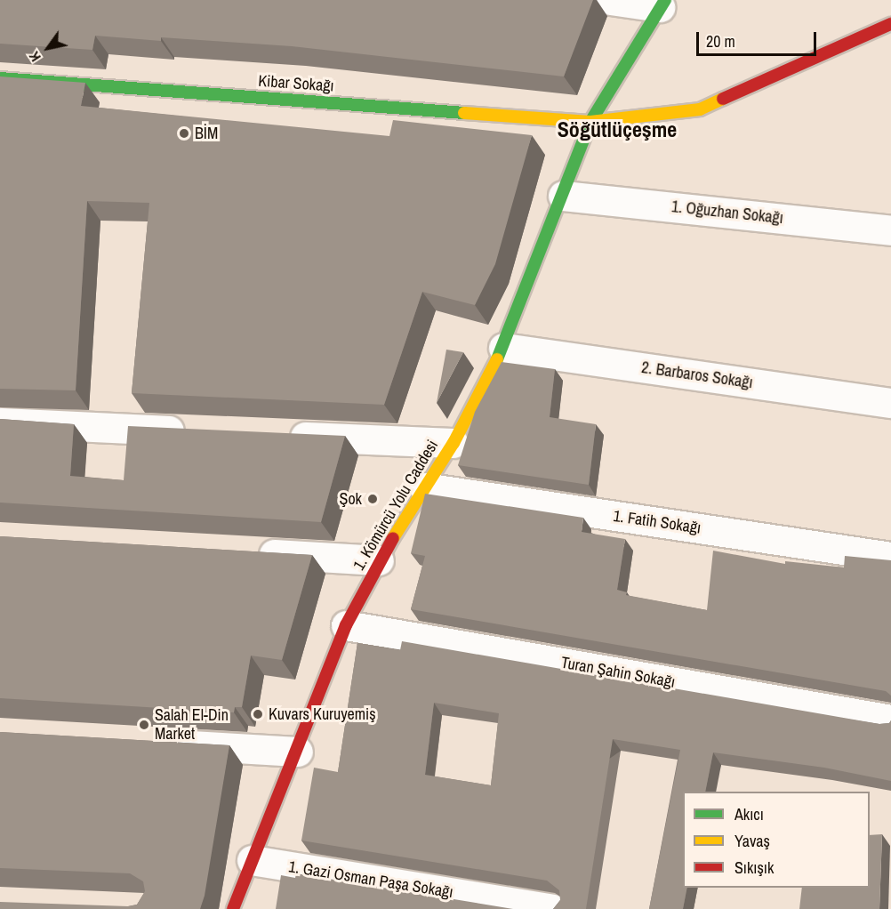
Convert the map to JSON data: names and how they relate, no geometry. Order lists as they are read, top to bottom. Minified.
{"streets":{"street":["Kibar Sokağı","1. Oğuzhan Sokağı","2. Barbaros Sokağı","1. Kömürcü Yolu Caddesi","1. Fatih Sokağı","Turan Şahin Sokağı","1. Gazi Osman Paşa Sokağı"]},"crossings":[["Kibar Sokağı","1. Kömürcü Yolu Caddesi"],["1. Oğuzhan Sokağı","1. Kömürcü Yolu Caddesi"],["2. Barbaros Sokağı","1. Kömürcü Yolu Caddesi"],["1. Kömürcü Yolu Caddesi","1. Fatih Sokağı"],["1. Kömürcü Yolu Caddesi","Turan Şahin Sokağı"],["1. Kömürcü Yolu Caddesi","1. Gazi Osman Paşa Sokağı"]],"districts":["Söğütlüçeşme"],"places":["BİM","Şok","Kuvars Kuruyemiş","Salah El-Din Market"],"legend":["Akıcı","Yavaş","Sıkışık"],"scale_bar":"20 m","north":"bottom left"}
